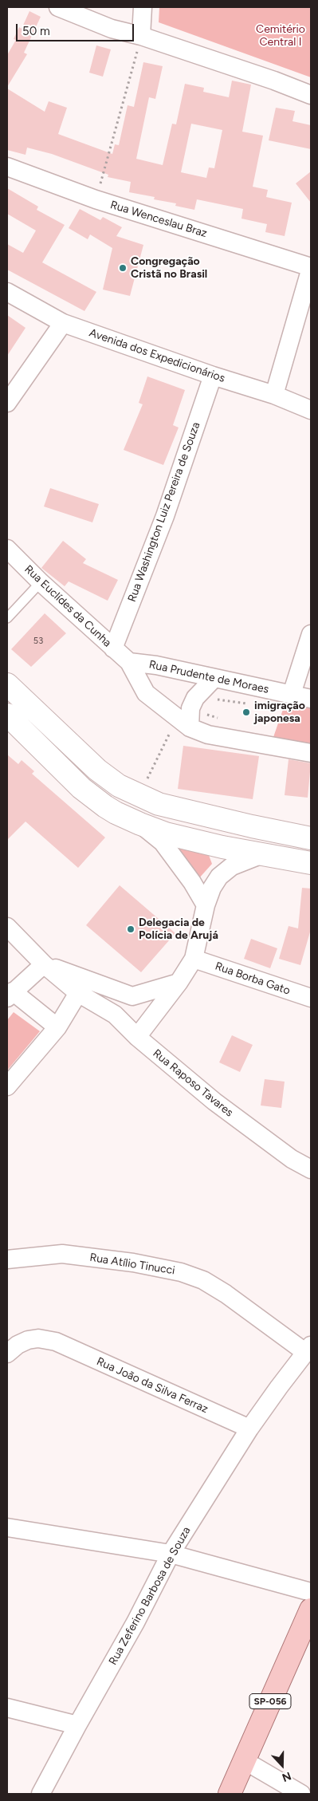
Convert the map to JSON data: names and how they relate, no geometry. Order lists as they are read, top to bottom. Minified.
{"streets":{"main road":["SP-056"],"street":["Rua Wenceslau Braz","Avenida dos Expedicionários","Rua Washington Luiz Pereira de Souza","Rua Euclídes da Cunha","Rua Prudente de Moraes","Rua Borba Gato","Rua Raposo Tavares","Rua Atílio Tinucci","Rua João da Silva Ferraz","Rua Zeferino Barbosa de Souza"]},"crossings":[["Avenida dos Expedicionários","Rua Washington Luiz Pereira de Souza"],["Rua Washington Luiz Pereira de Souza","Rua Euclídes da Cunha"],["Rua Euclídes da Cunha","Rua Prudente de Moraes"],["Rua Atílio Tinucci","Rua Zeferino Barbosa de Souza"],["Rua João da Silva Ferraz","Rua Zeferino Barbosa de Souza"]],"parks":["Cemitério Central I"],"places":["Congregação Cristã no Brasil","imigração japonesa","Delegacia de Polícia de Arujá"],"house_numbers":["53"],"scale_bar":"50 m","north":"bottom"}
